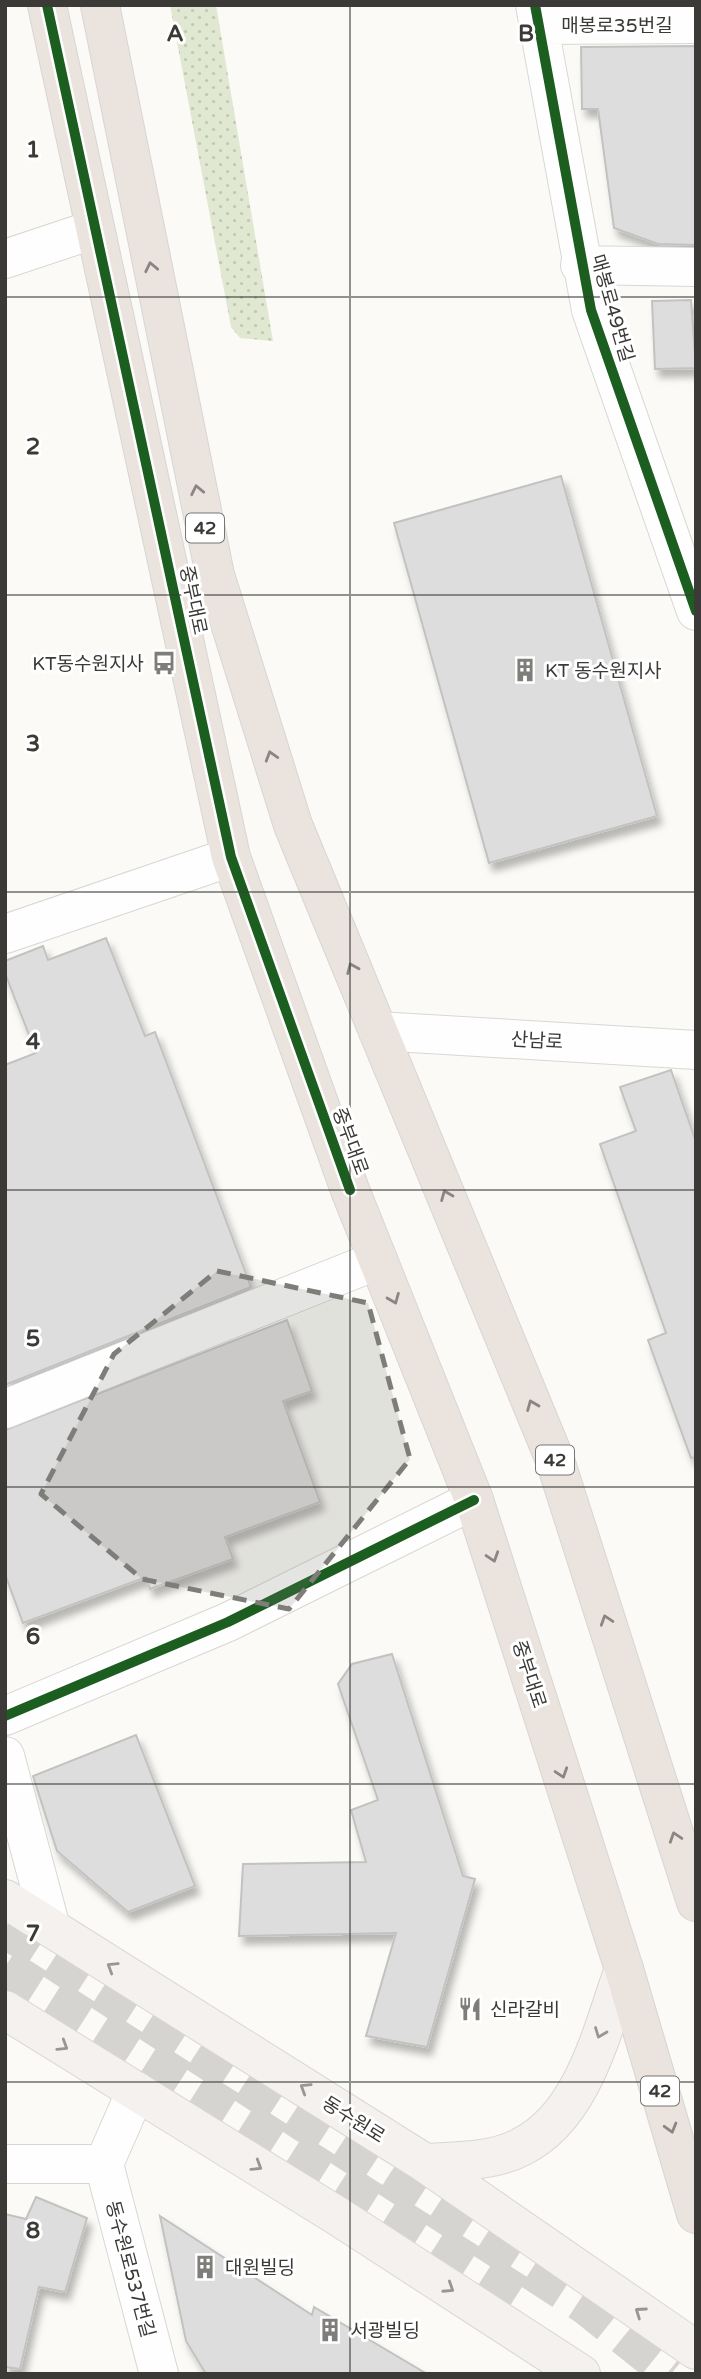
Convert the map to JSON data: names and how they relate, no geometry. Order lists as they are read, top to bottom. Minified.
{"streets":{"main road":["42","중부대로","동수원로"],"street":["매봉로35번길","매봉로49번길","산남로","동수원로537번길"]},"crossings":[["매봉로35번길","매봉로49번길"],["중부대로","산남로"]],"places":{"bus stop":["KT동수원지사"],"building":["KT 동수원지사","대원빌딩","서광빌딩"],"restaurant":["신라갈비"]},"grid":{"columns":["A","B"],"rows":["1","2","3","4","5","6","7","8"]}}
